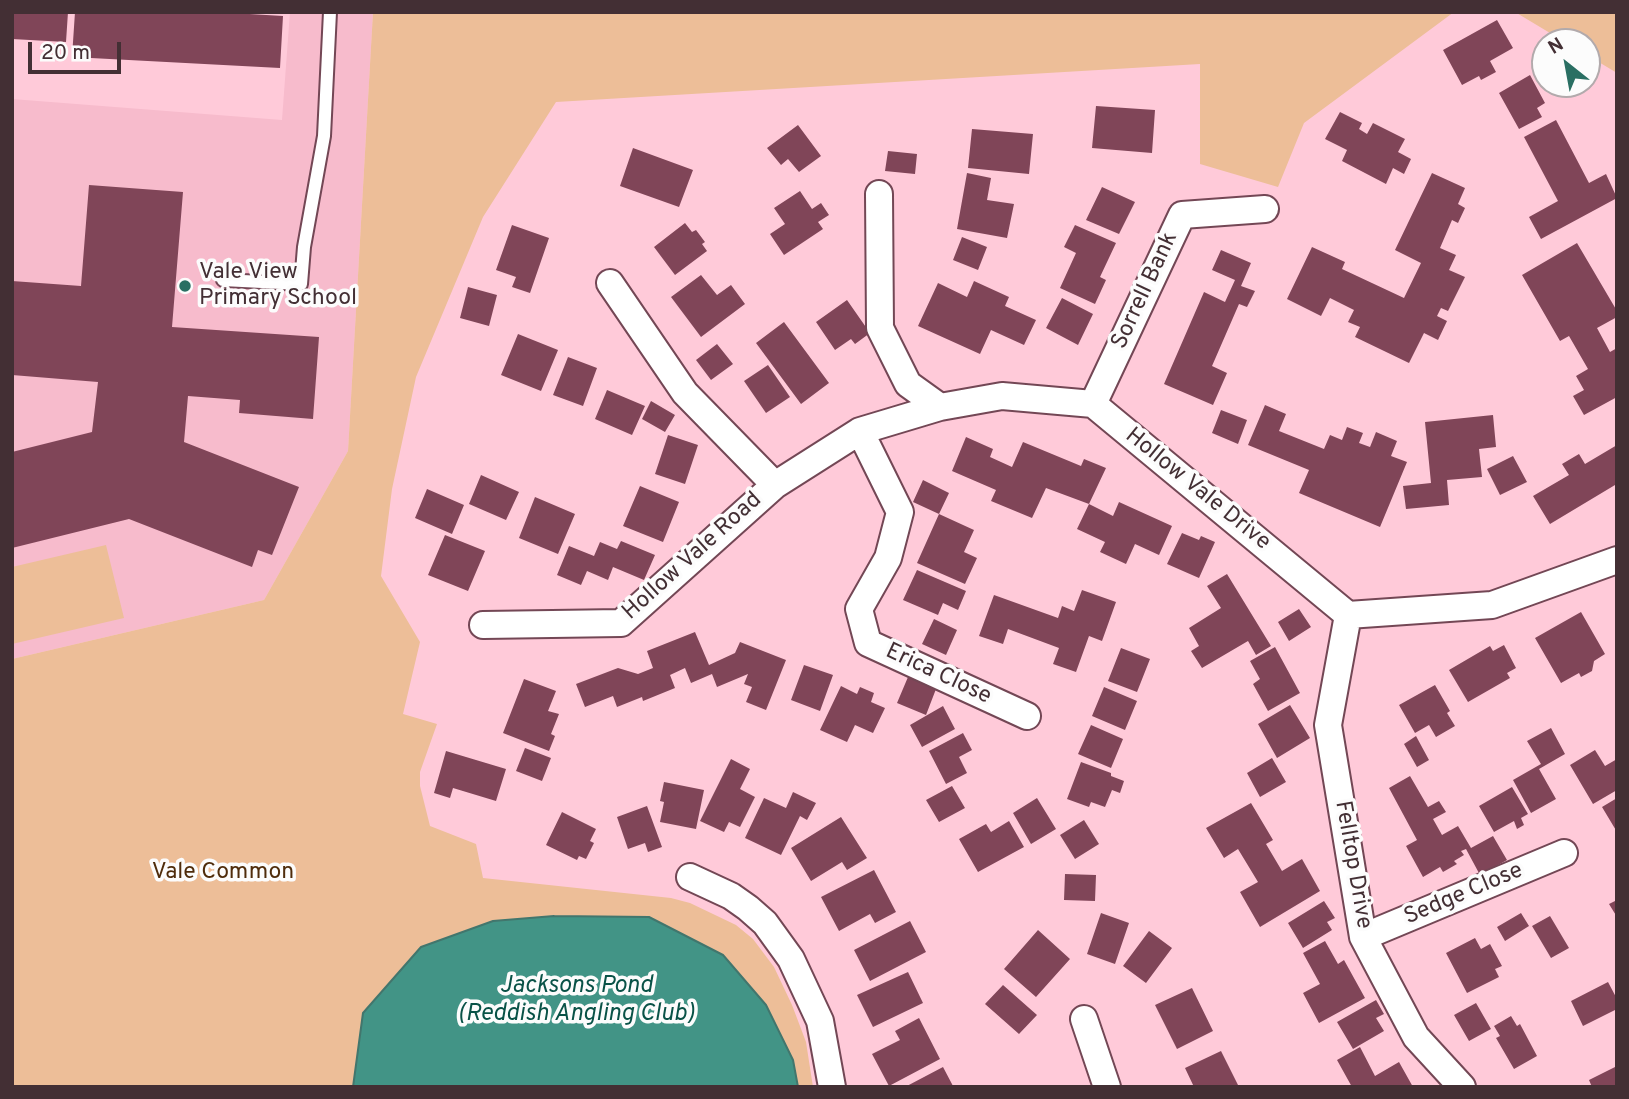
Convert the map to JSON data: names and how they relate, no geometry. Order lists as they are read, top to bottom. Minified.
{"streets":{"street":["Sorrell Bank","Hollow Vale Drive","Hollow Vale Road","Erica Close","Felltop Drive","Sedge Close"]},"crossings":[["Sorrell Bank","Hollow Vale Drive"],["Hollow Vale Drive","Felltop Drive"],["Felltop Drive","Sedge Close"]],"water":["Jacksons Pond (Reddish Angling Club)"],"parks":["Vale Common"],"places":["Vale View Primary School"],"scale_bar":"20 m","north":"top left"}
